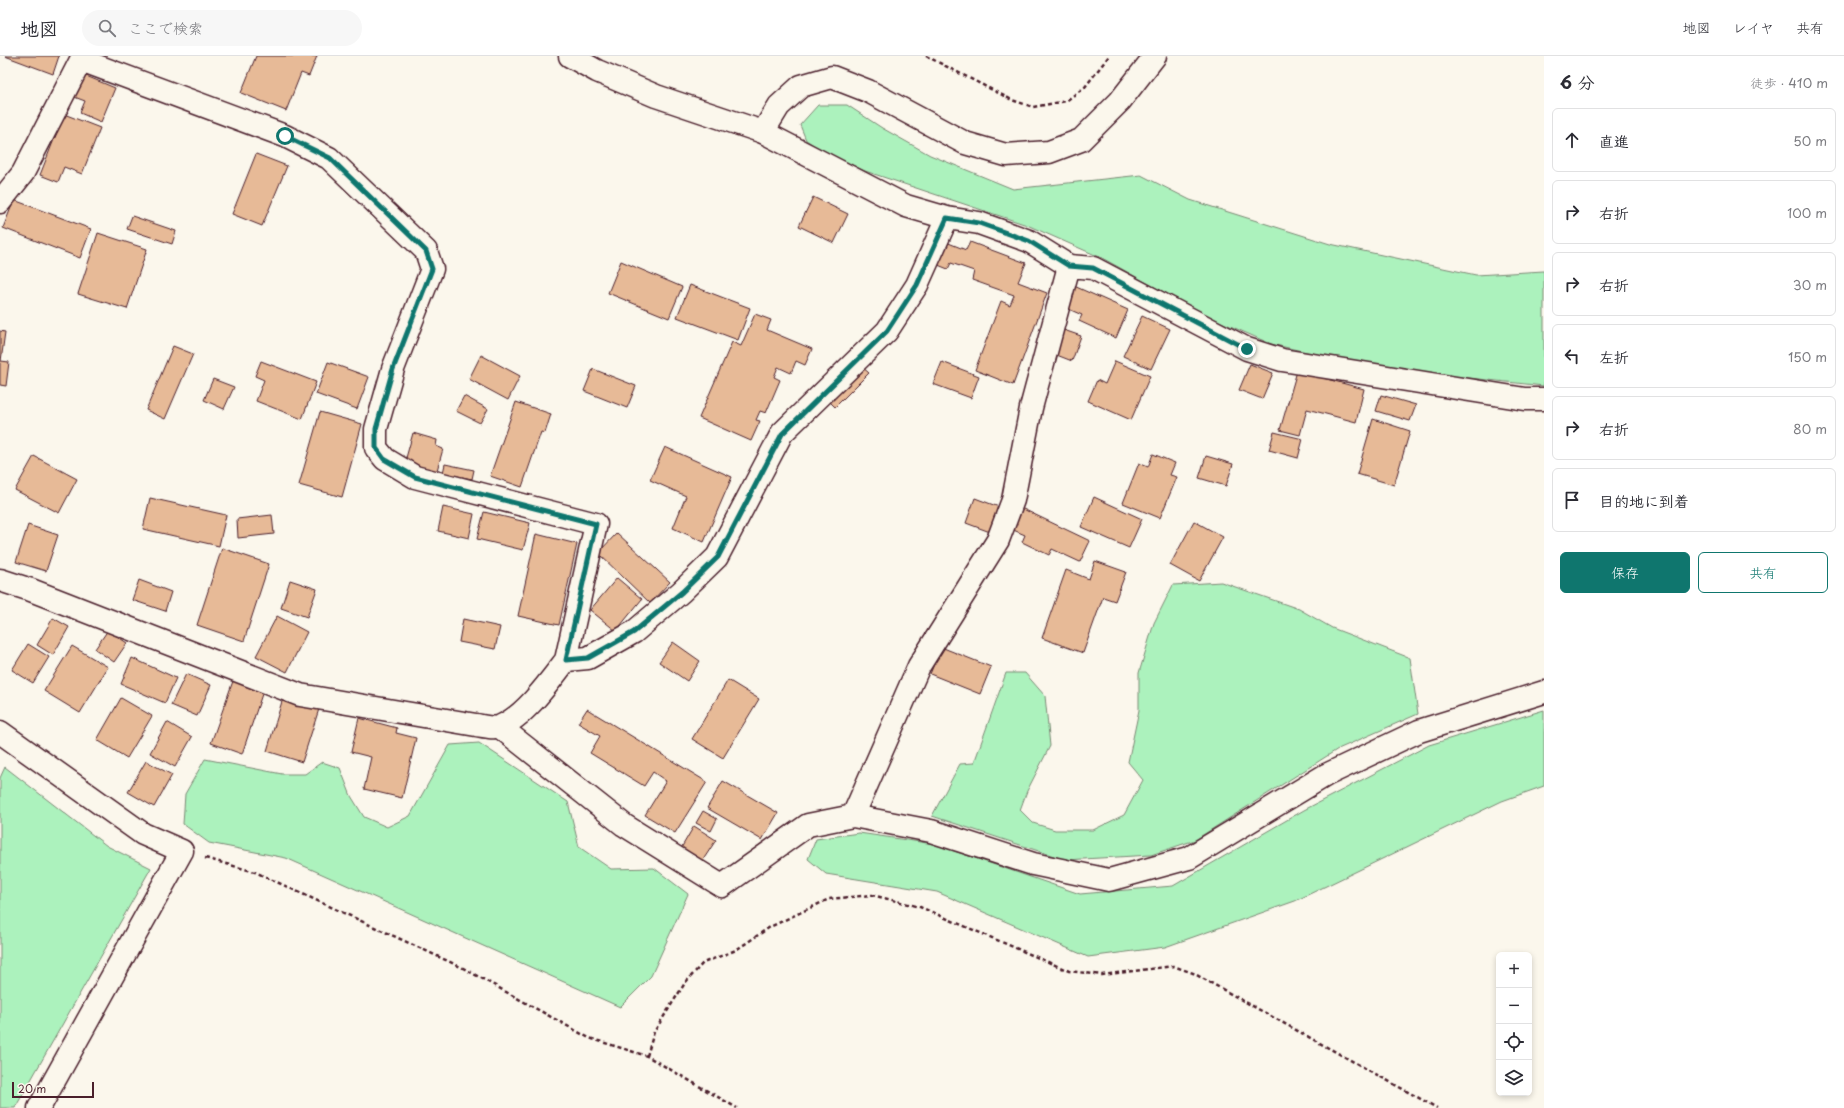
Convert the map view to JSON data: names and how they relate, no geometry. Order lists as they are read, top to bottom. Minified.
{"scale_bar":"20 m","page":{"header":"地図","search":"ここで検索","nav":["地図","レイヤ","共有"],"heading":["6 分","徒歩 · 410 m"],"list":[["直進","50 m"],["右折","100 m"],["右折","30 m"],["左折","150 m"],["右折","80 m"],"目的地に到着"],"buttons":["保存","共有"],"map_buttons":["+","−"],"scale":"20 m"}}
